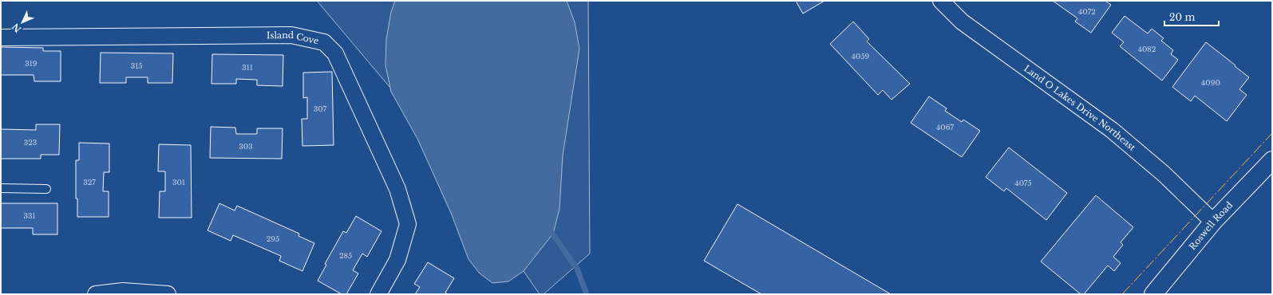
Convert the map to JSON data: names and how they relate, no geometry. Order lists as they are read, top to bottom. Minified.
{"streets":{"main road":["Roswell Road"],"street":["Island Cove","Land O Lakes Drive Northeast"]},"crossings":[["Land O Lakes Drive Northeast","Roswell Road"]],"house_numbers":["4072","4082","4059","319","315","311","4090","307","4067","323","303","327","301","4075","331","295","285"],"scale_bar":"20 m","north":"bottom left"}
